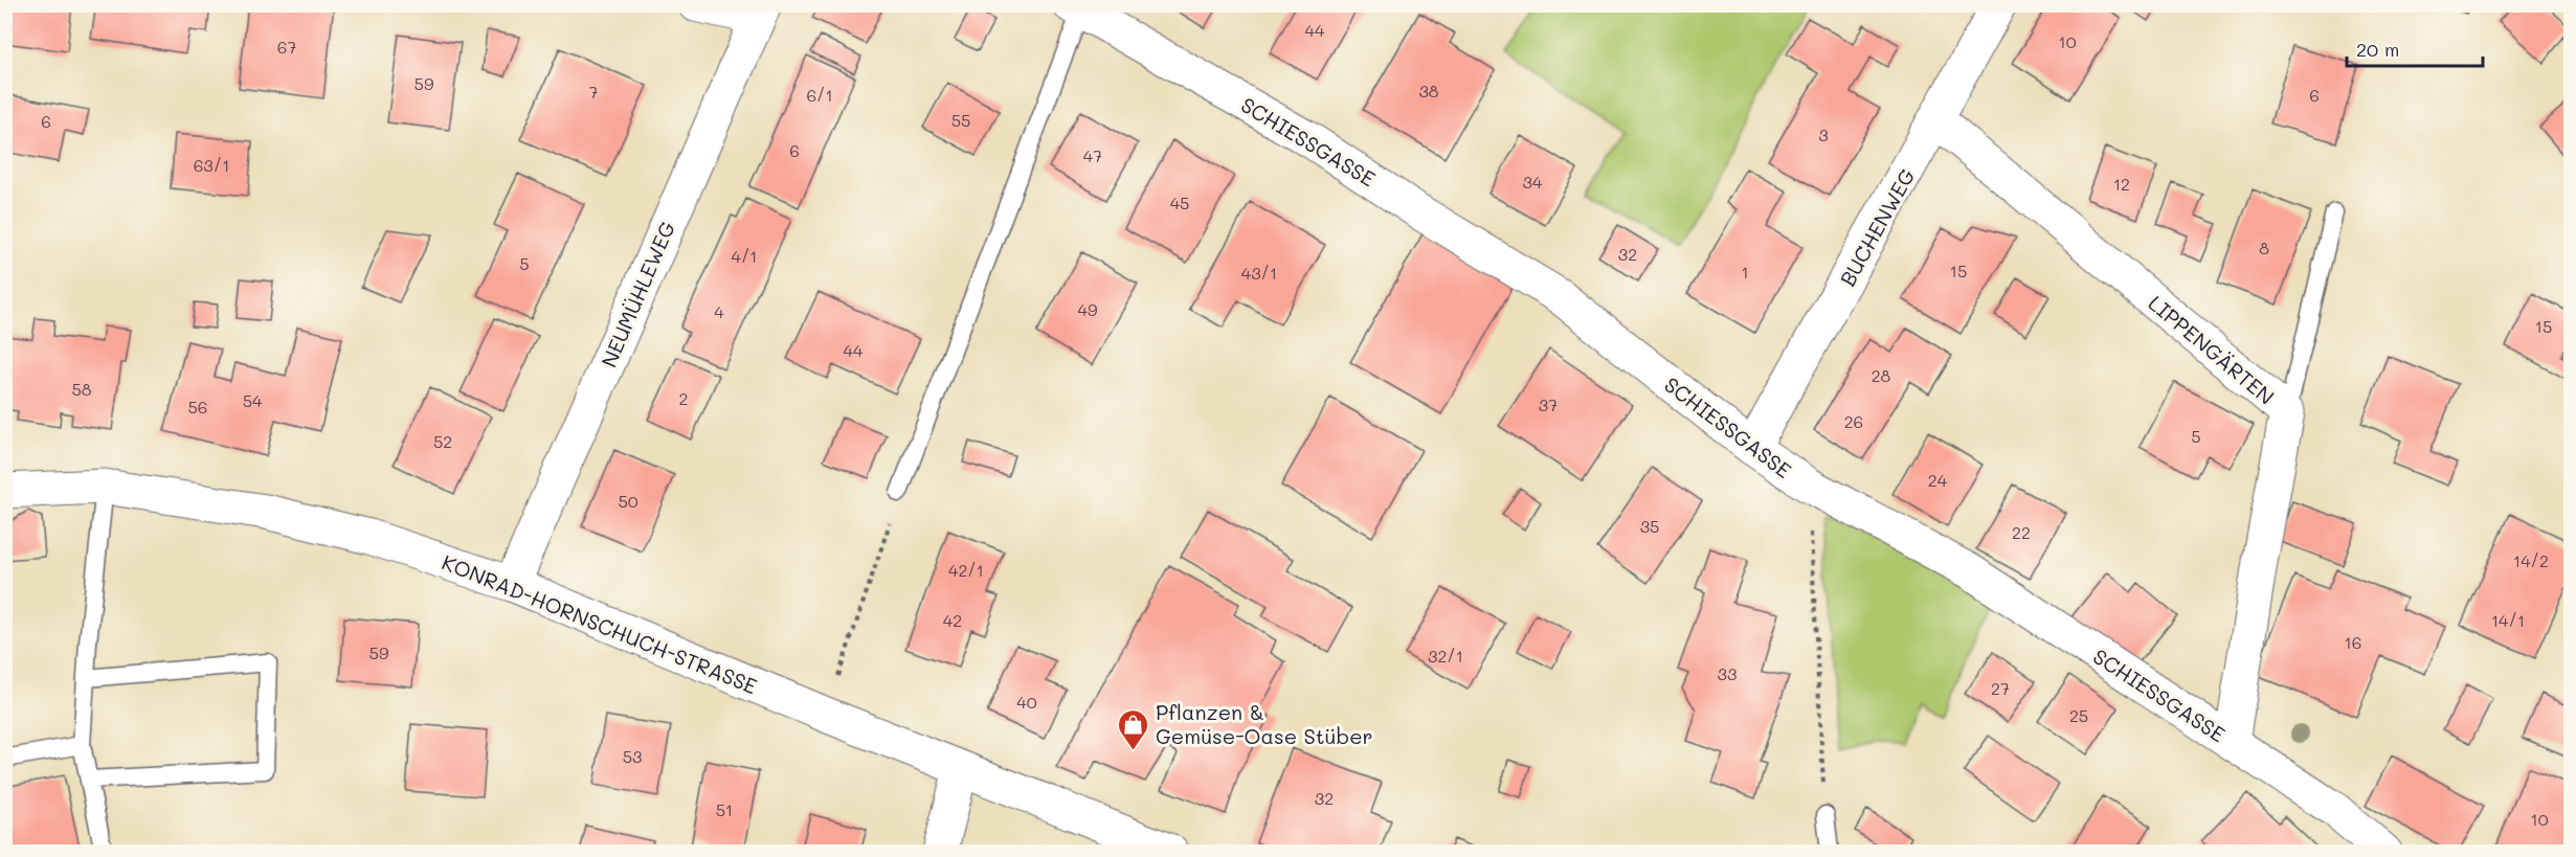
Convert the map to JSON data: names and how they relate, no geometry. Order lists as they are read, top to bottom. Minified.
{"streets":{"street":["SCHIESSGASSE","BUCHENWEG","NEUMÜHLEWEG","LIPPENGÄRTEN","KONRAD-HORNSCHUCH-STRASSE"]},"crossings":[["SCHIESSGASSE","BUCHENWEG"],["SCHIESSGASSE","LIPPENGÄRTEN"],["BUCHENWEG","LIPPENGÄRTEN"],["NEUMÜHLEWEG","KONRAD-HORNSCHUCH-STRASSE"]],"places":{"shop":["Pflanzen & Gemüse-Oase Stüber"]},"house_numbers":["44","10","67","59","38","7","6/1","6","55","6","3","6","47","63/1","34","12","45","8","32","4/1","5","15","1","43/1","49","4","15","44","28","58","2","54","37","56","26","5","52","24","50","35","22","14/2","42/1","42","14/1","16","59","32/1","33","27","40","25","53","32","51","10"],"scale_bar":"20 m"}
